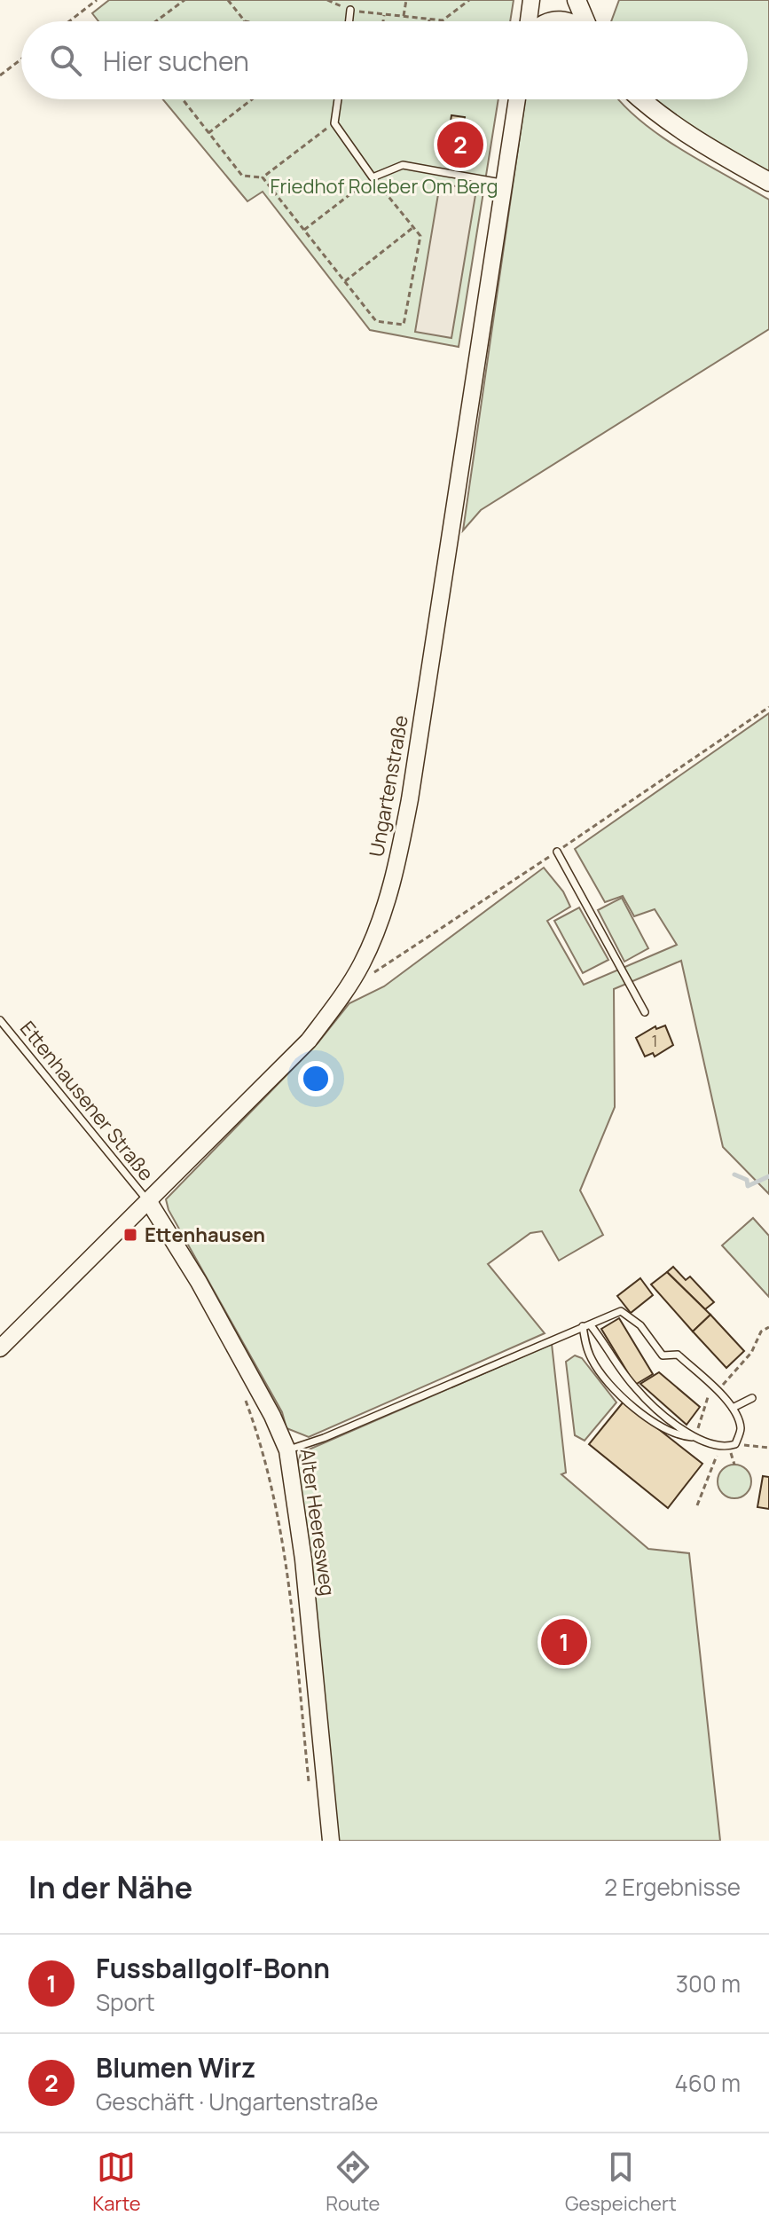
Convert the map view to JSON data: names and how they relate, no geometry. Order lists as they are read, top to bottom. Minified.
{"streets":{"street":["Ungartenstraße","Alter Heeresweg"],"lane":["Ettenhausener Straße"]},"crossings":[["Ungartenstraße","Ettenhausener Straße"],["Ungartenstraße","Alter Heeresweg"],["Ettenhausener Straße","Alter Heeresweg"]],"parks":["Friedhof Roleber Om Berg"],"places":{"transit":["Ettenhausen"]},"house_numbers":["1"],"page":{"search":"Hier suchen","pins":["2","1"],"heading":["In der Nähe","2 Ergebnisse"],"list":[{"mark":"1","name":"Fussballgolf-Bonn","note":"Sport","value":"300 m"},{"mark":"2","name":"Blumen Wirz","note":"Geschäft · Ungartenstraße","value":"460 m"}],"nav":["Karte","Route","Gespeichert"]}}
